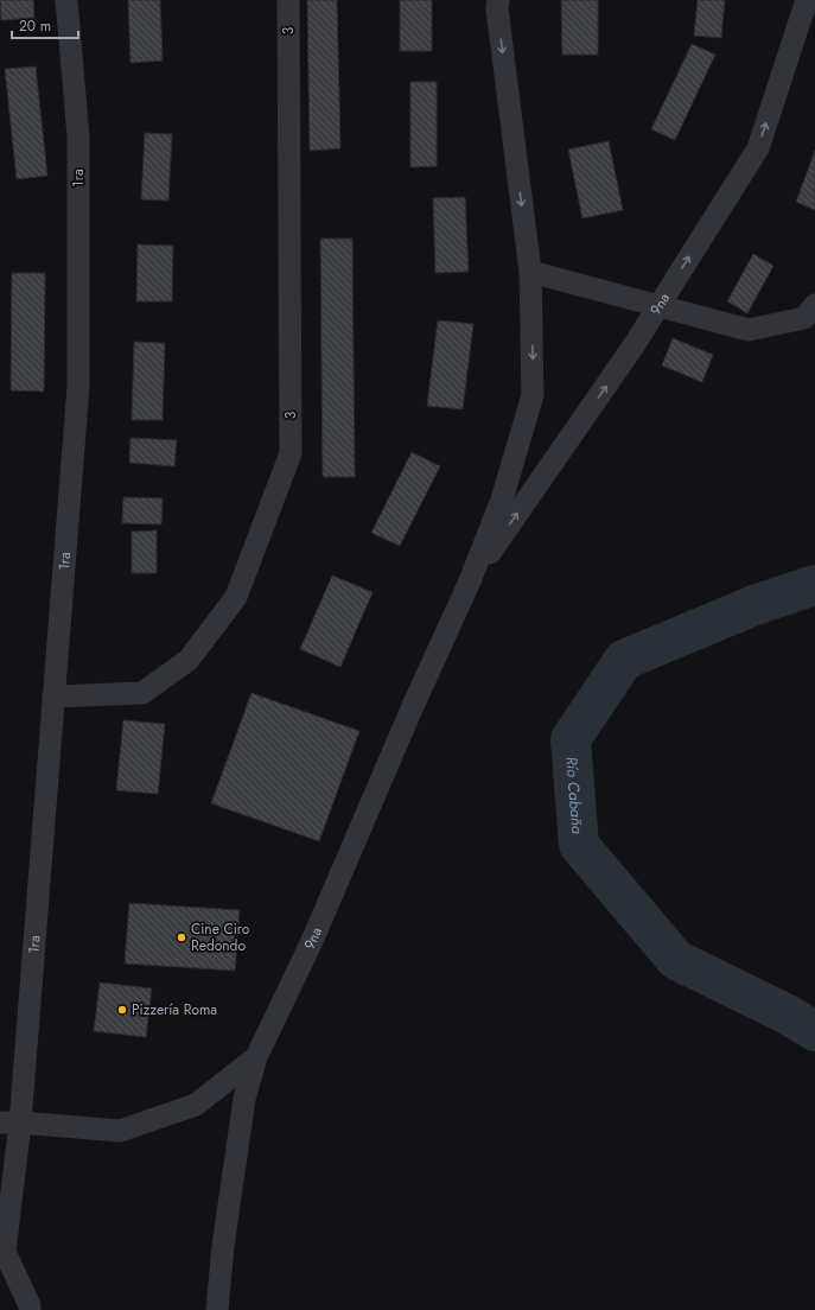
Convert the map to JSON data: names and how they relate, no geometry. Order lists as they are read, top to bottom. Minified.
{"streets":{"street":["3","1ra","9na"]},"crossings":[["3","1ra"]],"water":["Río Cabaña"],"places":["Cine Ciro Redondo","Pizzería Roma"],"scale_bar":"20 m"}
